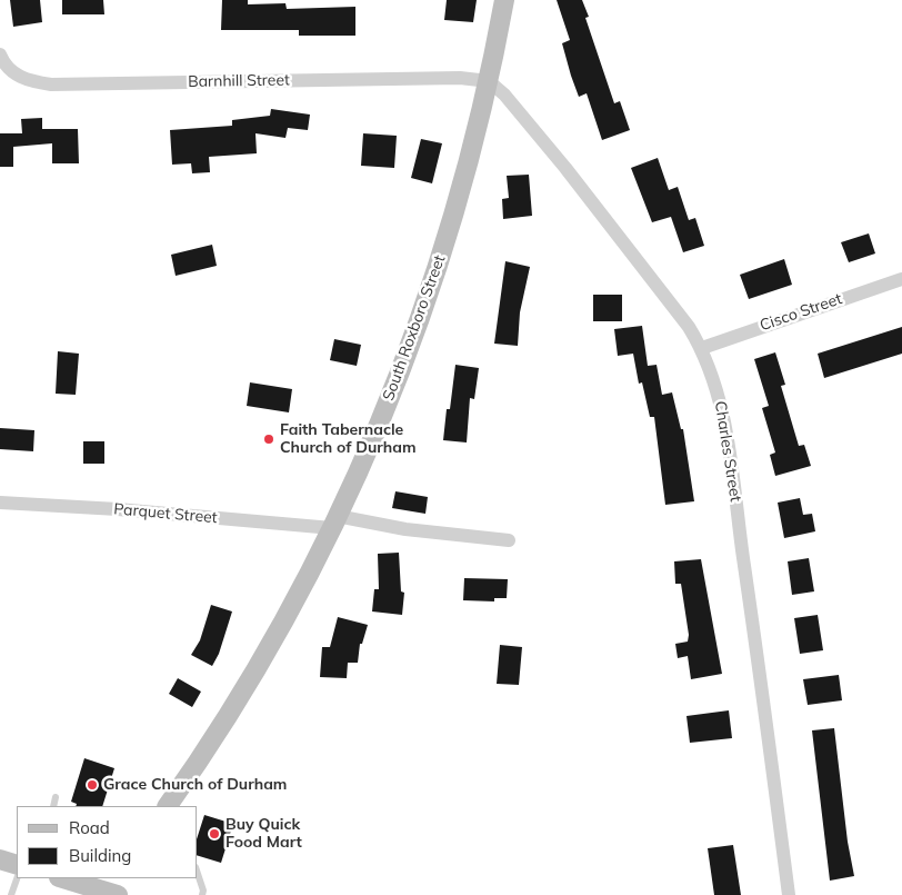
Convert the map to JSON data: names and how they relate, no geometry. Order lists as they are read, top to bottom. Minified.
{"streets":{"street":["Barnhill Street","Cisco Street","South Roxboro Street","Charles Street","Parquet Street"]},"crossings":[["Barnhill Street","South Roxboro Street"],["Barnhill Street","Charles Street"],["Cisco Street","Charles Street"],["South Roxboro Street","Charles Street"],["South Roxboro Street","Parquet Street"]],"places":["Faith Tabernacle Church of Durham","Grace Church of Durham","Buy Quick Food Mart"],"legend":["Road","Building"]}
